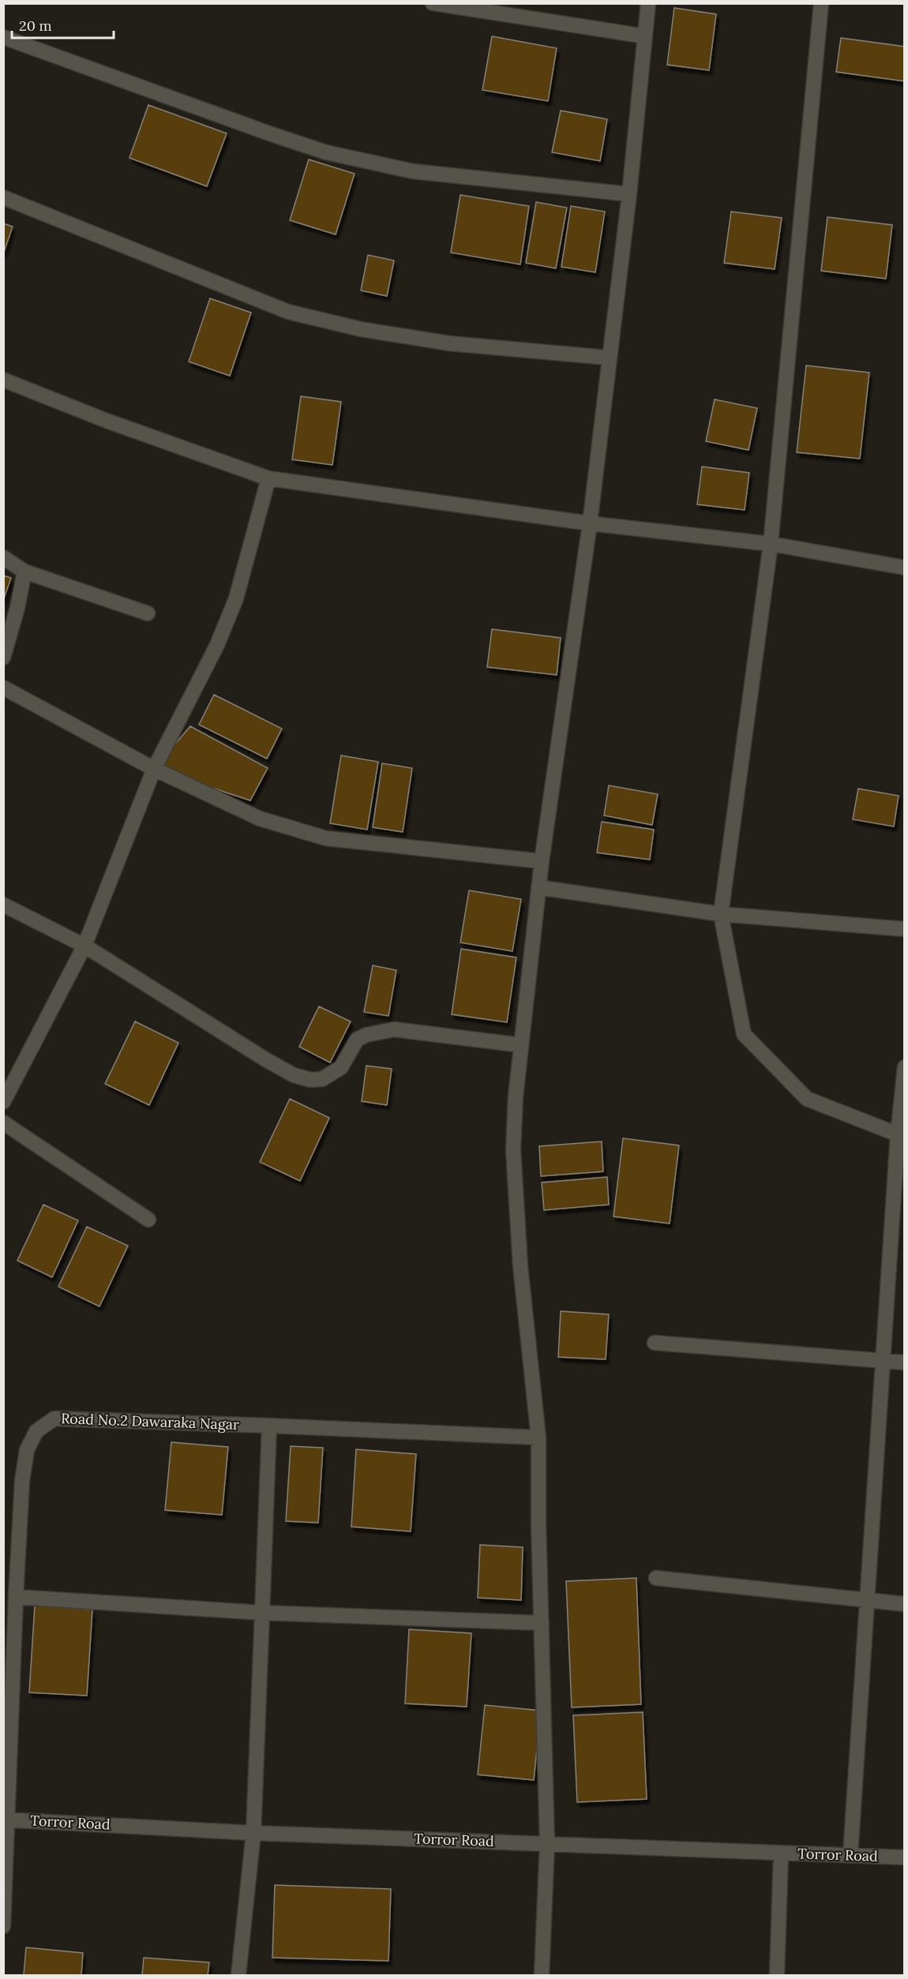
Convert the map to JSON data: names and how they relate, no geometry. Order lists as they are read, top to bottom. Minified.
{"streets":{"street":["Road No.2 Dawaraka Nagar","Torror Road"]},"crossings":[["Road No.2 Dawaraka Nagar","Torror Road"]],"scale_bar":"20 m"}
